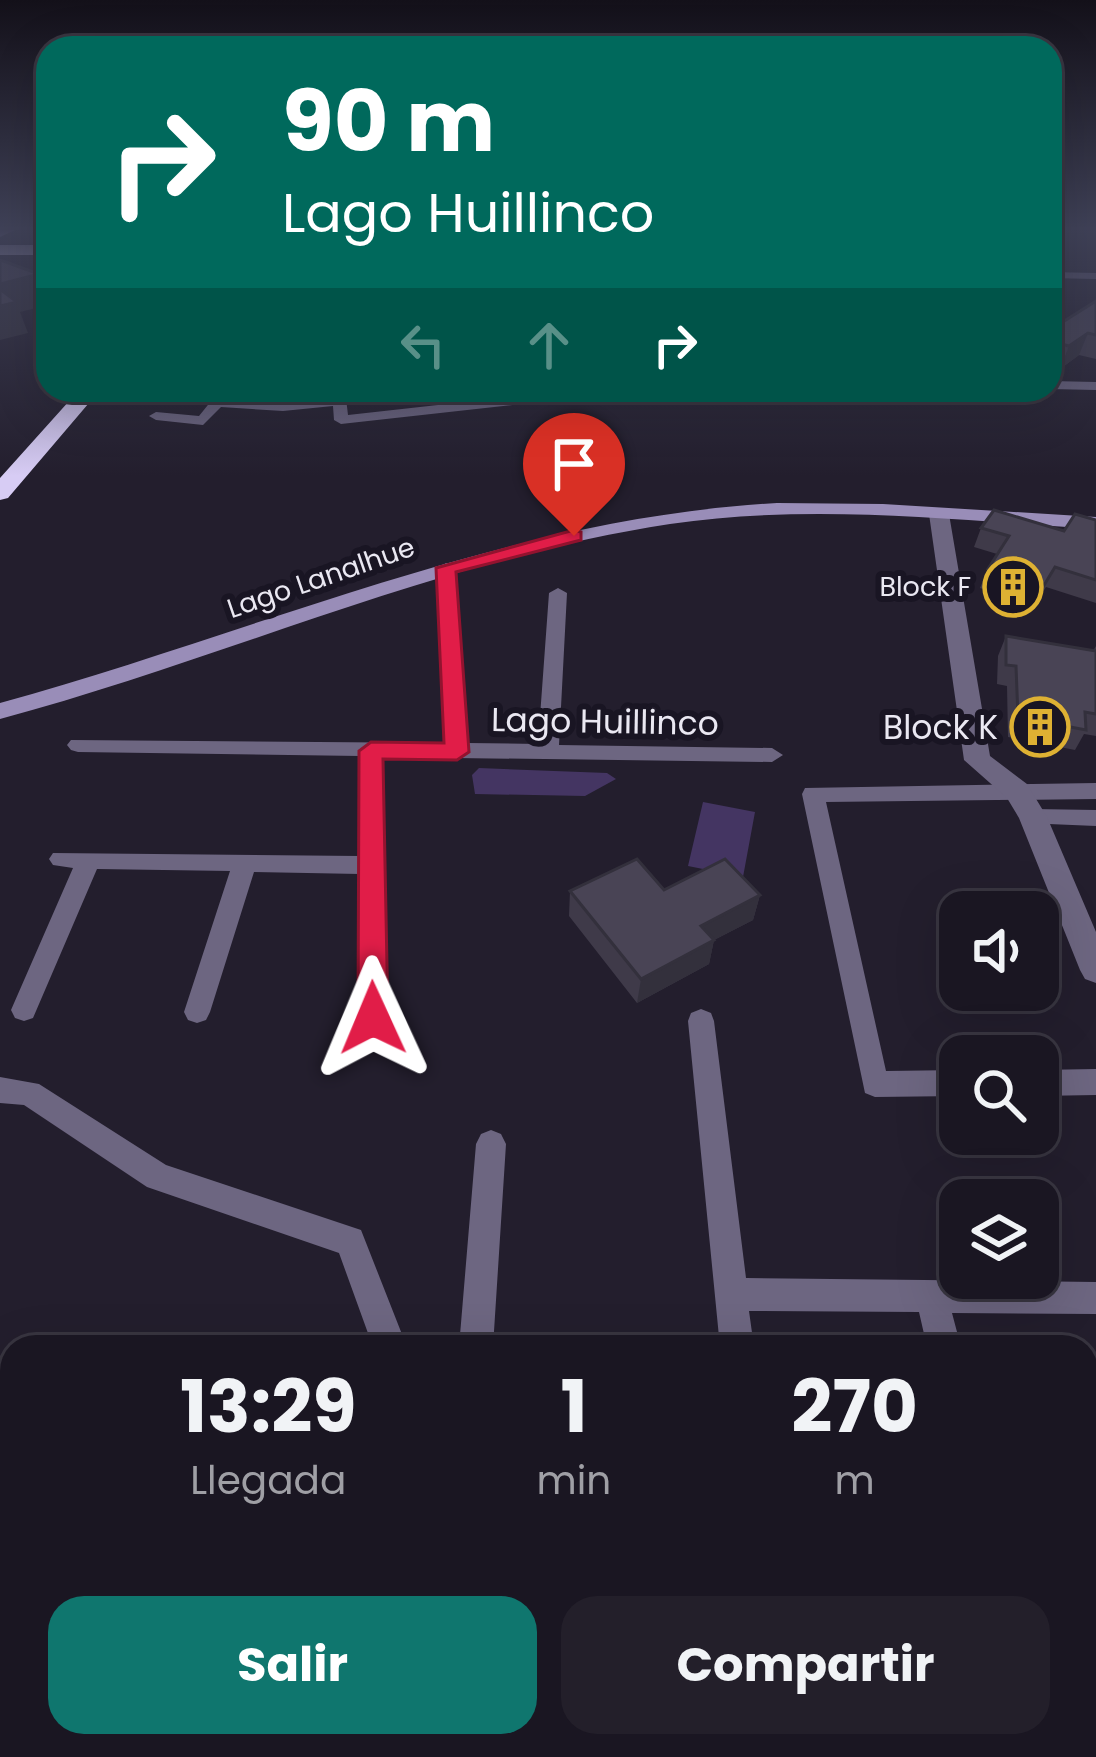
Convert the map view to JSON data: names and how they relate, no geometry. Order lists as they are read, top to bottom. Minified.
{"streets":{"main road":["Lago Lanalhue"],"street":["Lago Huillinco"]},"places":{"building":["Block F","Block K"]},"page":{"turn":["90 m","Lago Huillinco"],"eta":["13:29","Llegada","1","min","270","m"],"buttons":["Salir","Compartir"]}}
